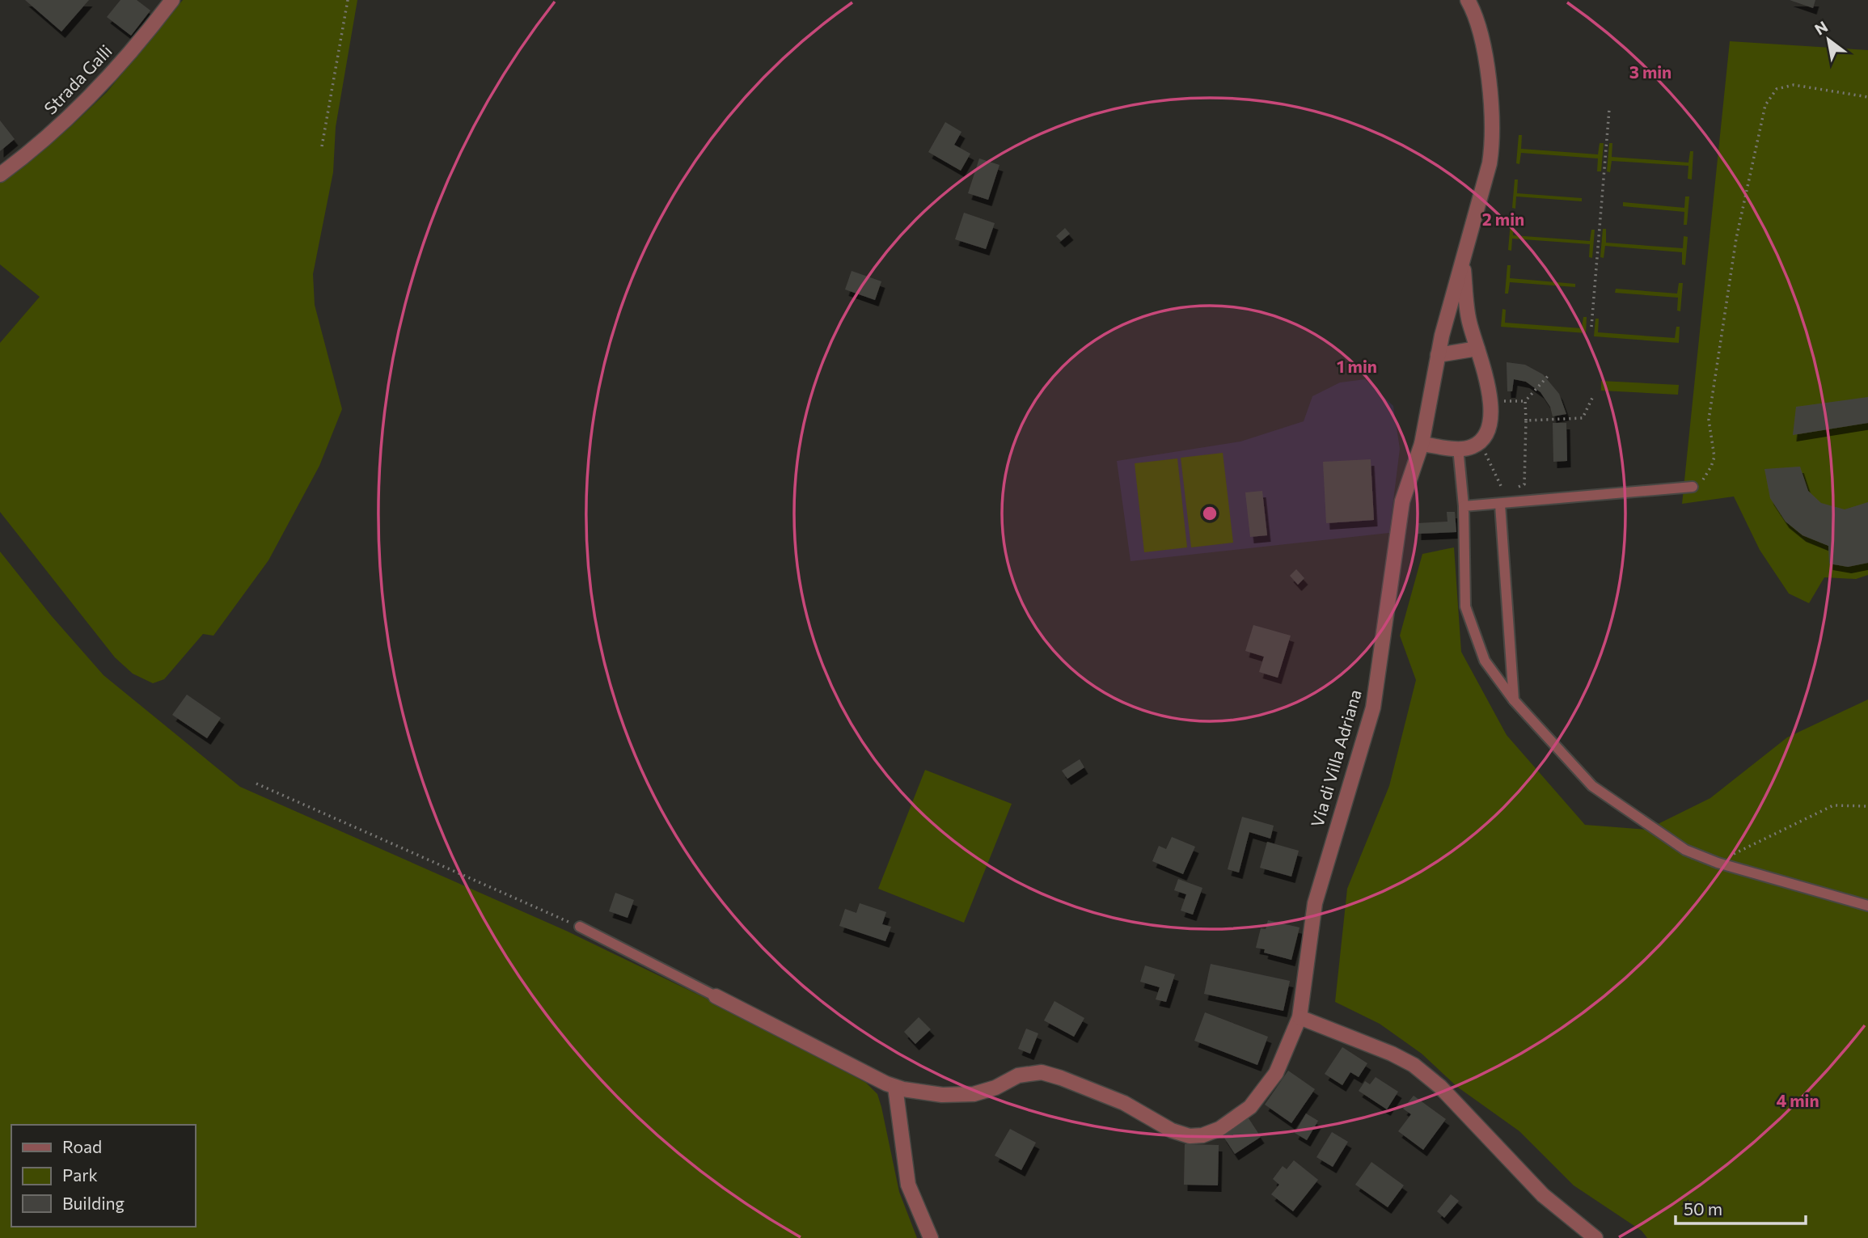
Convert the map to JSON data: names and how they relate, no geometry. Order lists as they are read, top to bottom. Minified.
{"streets":{"street":["Strada Galli","Via di Villa Adriana"]},"legend":["Road","Park","Building"],"scale_bar":"50 m","north":"top left","rings":["3 min","2 min","1 min","4 min"]}
